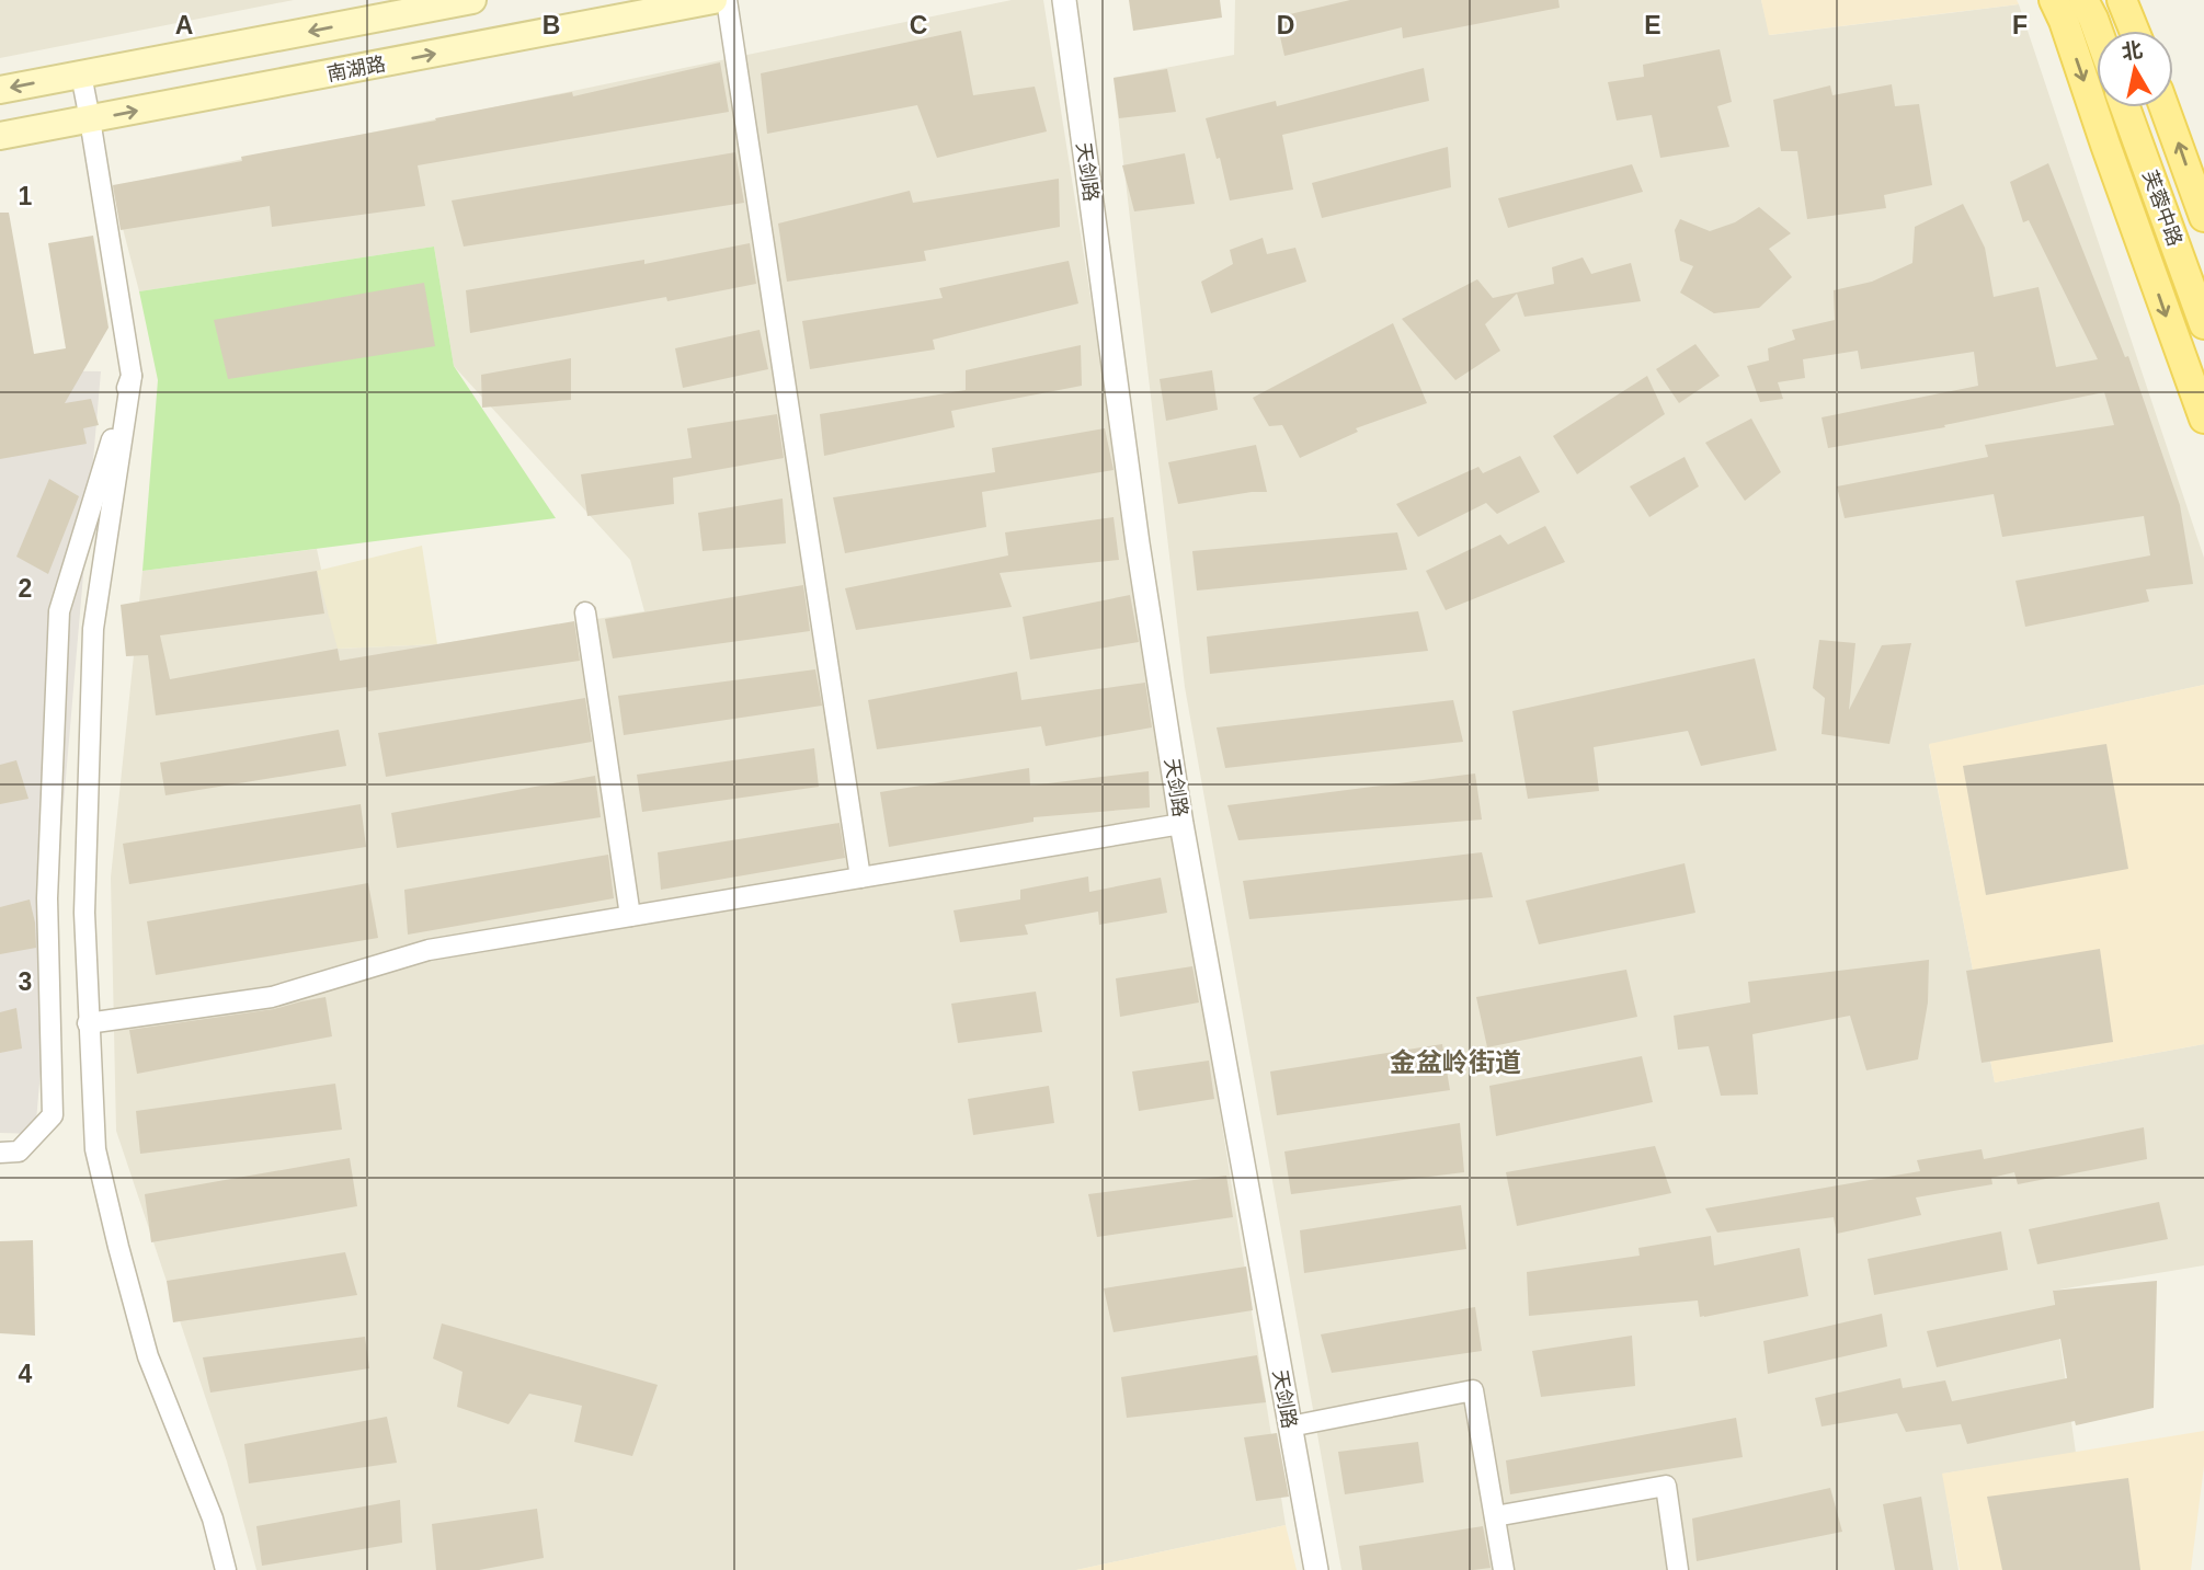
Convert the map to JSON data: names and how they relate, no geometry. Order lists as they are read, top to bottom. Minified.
{"streets":{"main road":["南湖路","芙蓉中路"],"street":["天剑路"]},"districts":["金盆岭街道"],"north":"top","grid":{"columns":["A","B","C","D","E","F"],"rows":["1","2","3","4"]}}
